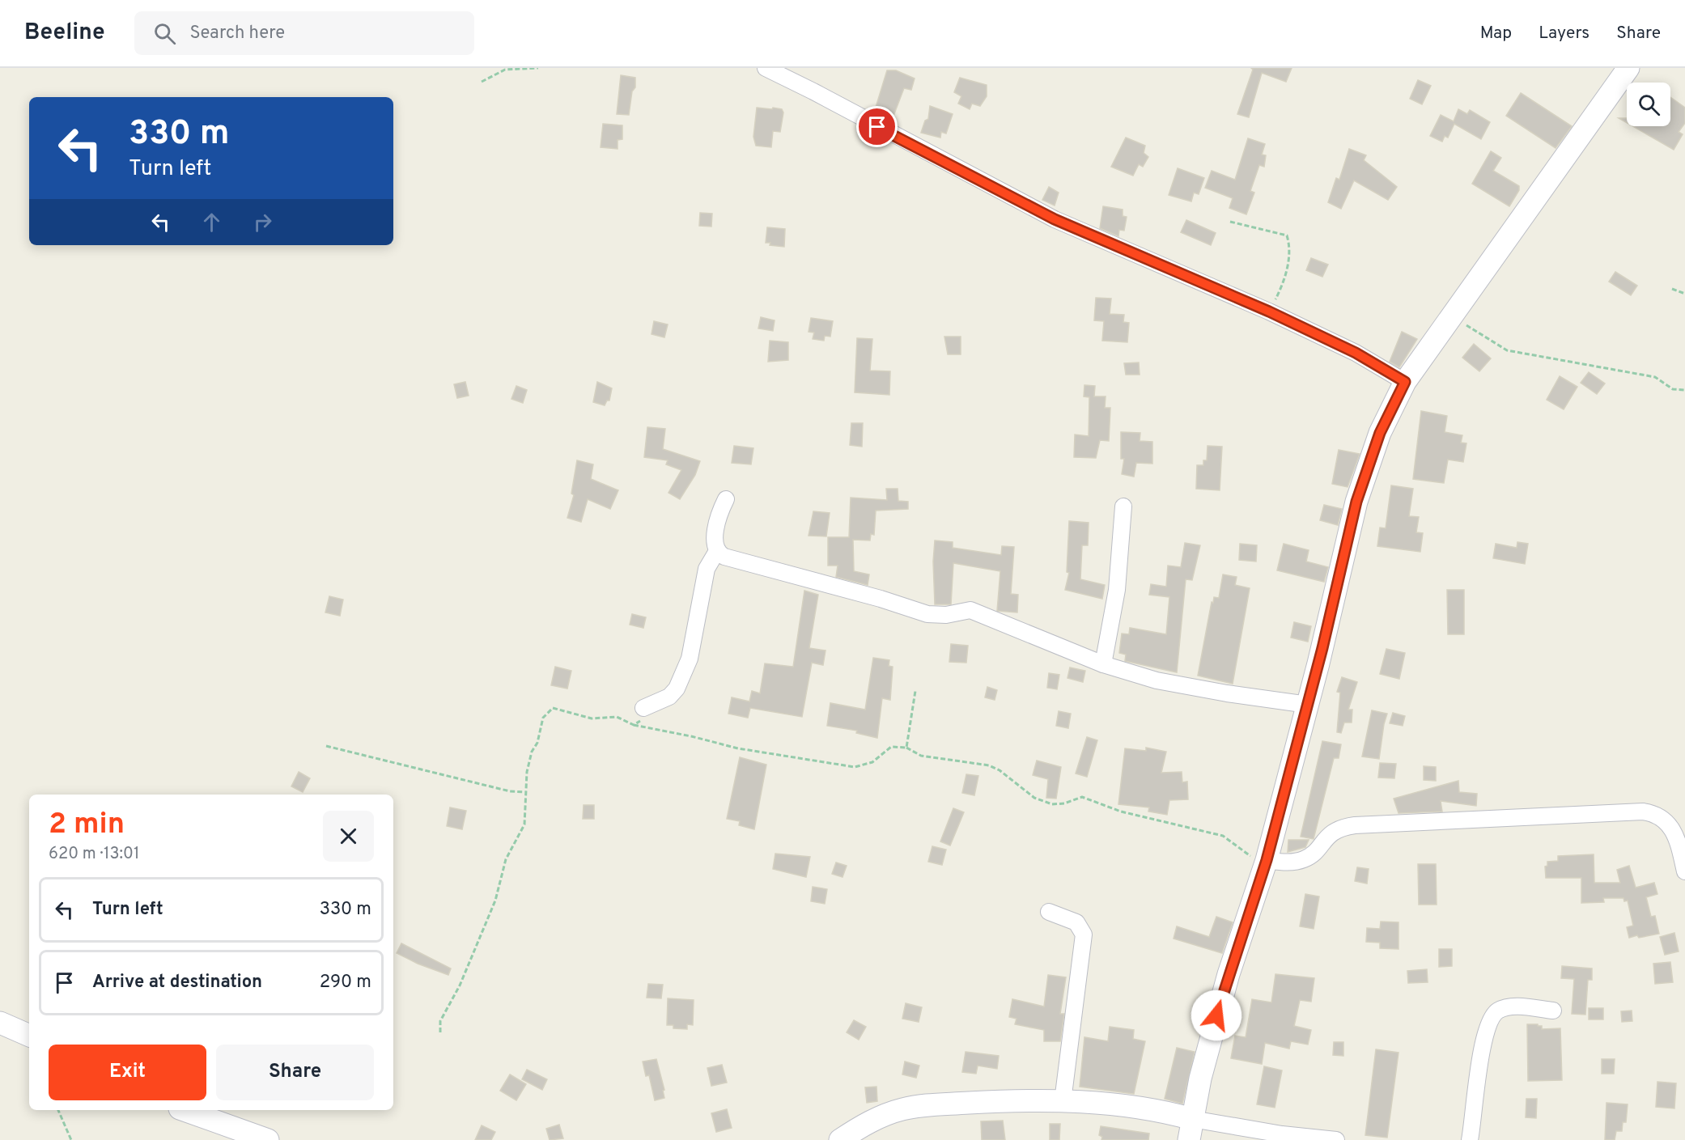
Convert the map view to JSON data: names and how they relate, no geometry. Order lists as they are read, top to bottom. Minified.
{"page":{"header":"Beeline","search":"Search here","nav":["Map","Layers","Share"],"turn":["330 m","Turn left"],"heading":["2 min","620 m · 13:01"],"list":[{"name":"Turn left","value":"330 m"},{"name":"Arrive at destination","value":"290 m"}],"buttons":["Exit","Share"]}}
